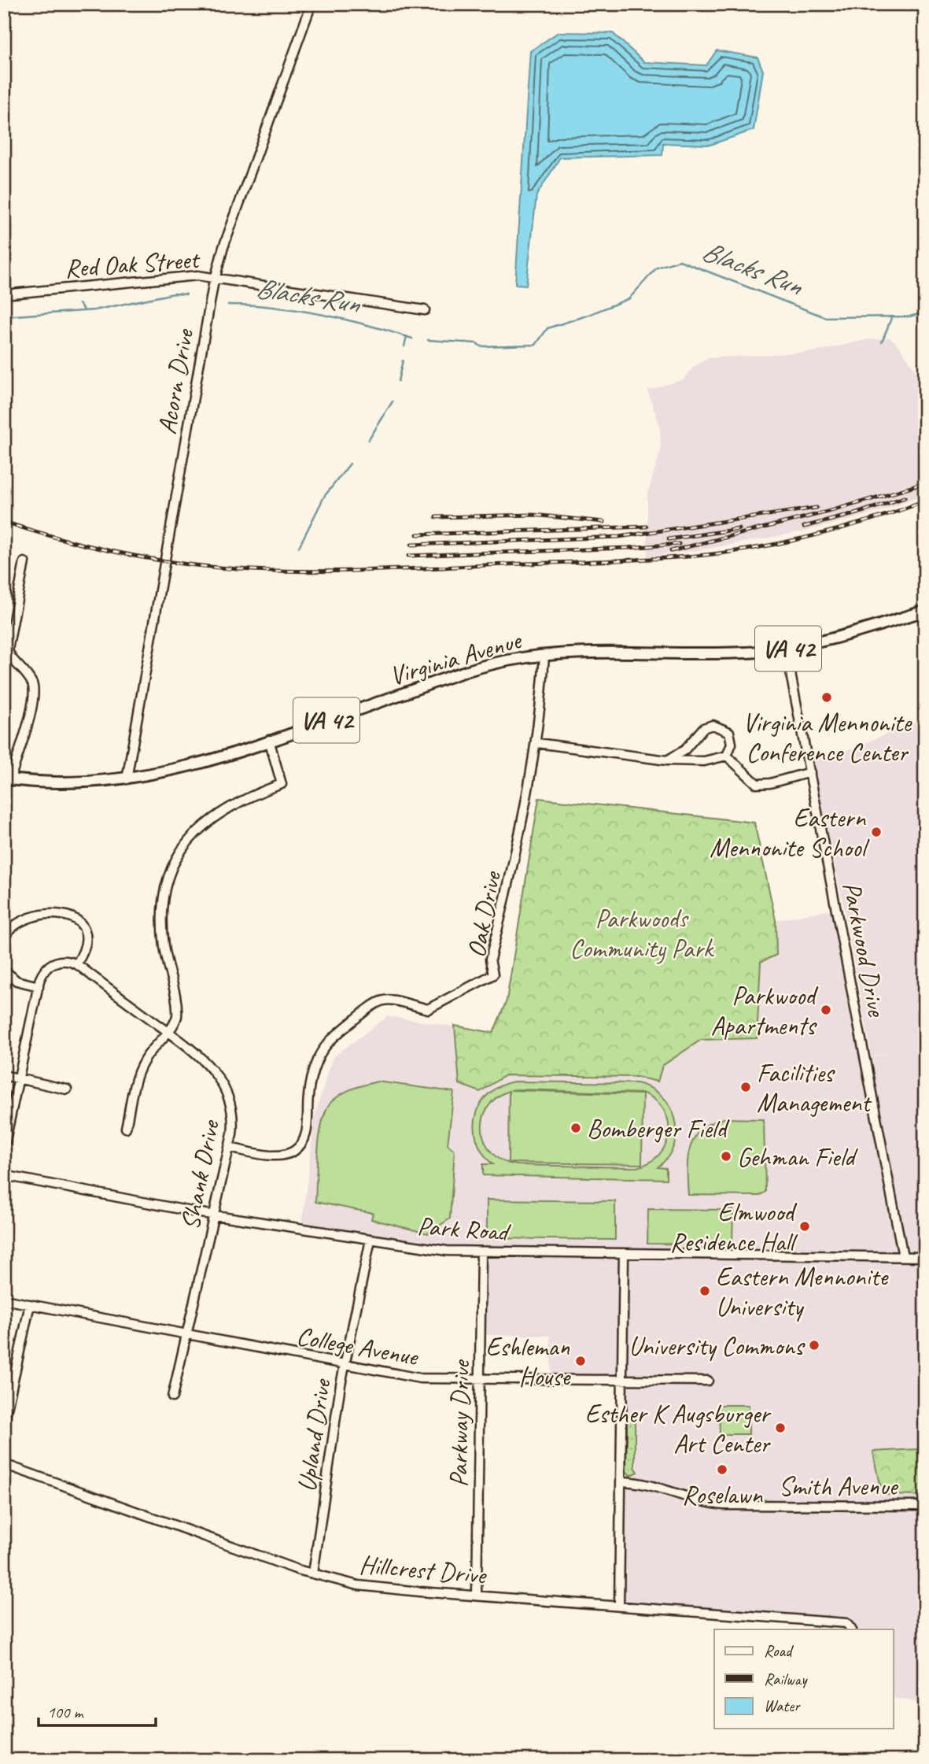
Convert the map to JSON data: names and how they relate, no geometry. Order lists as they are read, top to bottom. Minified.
{"streets":{"main road":["VA 42","Virginia Avenue"],"street":["Red Oak Street","Acorn Drive","Oak Drive","Parkwood Drive","Shank Drive","Park Road","College Avenue","Parkway Drive","Upland Drive","Smith Avenue","Hillcrest Drive"]},"crossings":[["Red Oak Street","Acorn Drive"],["Acorn Drive","Virginia Avenue"],["Virginia Avenue","Oak Drive"],["Virginia Avenue","Parkwood Drive"],["Oak Drive","Shank Drive"],["Parkwood Drive","Park Road"],["Shank Drive","Park Road"],["Shank Drive","College Avenue"],["Park Road","Parkway Drive"],["Park Road","Upland Drive"],["College Avenue","Parkway Drive"],["College Avenue","Upland Drive"],["Parkway Drive","Hillcrest Drive"],["Upland Drive","Hillcrest Drive"]],"water":["Blacks Run"],"parks":["Parkwoods Community Park"],"places":["Virginia Mennonite Conference Center","Eastern Mennonite School","Parkwood Apartments","Facilities Management","Bomberger Field","Gehman Field","Elmwood Residence Hall","Eastern Mennonite University","University Commons","Eshleman House","Esther K Augsburger Art Center","Roselawn"],"legend":["Road","Railway","Water"],"scale_bar":"100 m"}
